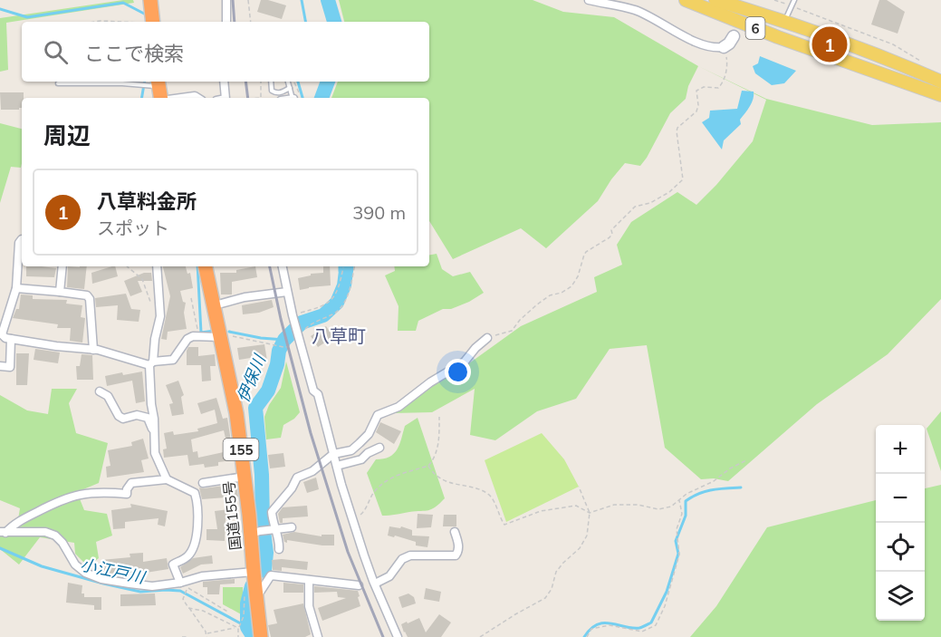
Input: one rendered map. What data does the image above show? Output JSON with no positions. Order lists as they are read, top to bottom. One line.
{"streets":{"highway":["155","国道155号"],"main road":["6"]},"districts":["八草町"],"water":["伊保川","小江戸川"],"page":{"search":"ここで検索","pins":"1","heading":"周辺","list":[{"mark":"1","name":"八草料金所","note":"スポット","value":"390 m"}],"map_buttons":["+","−"]}}
